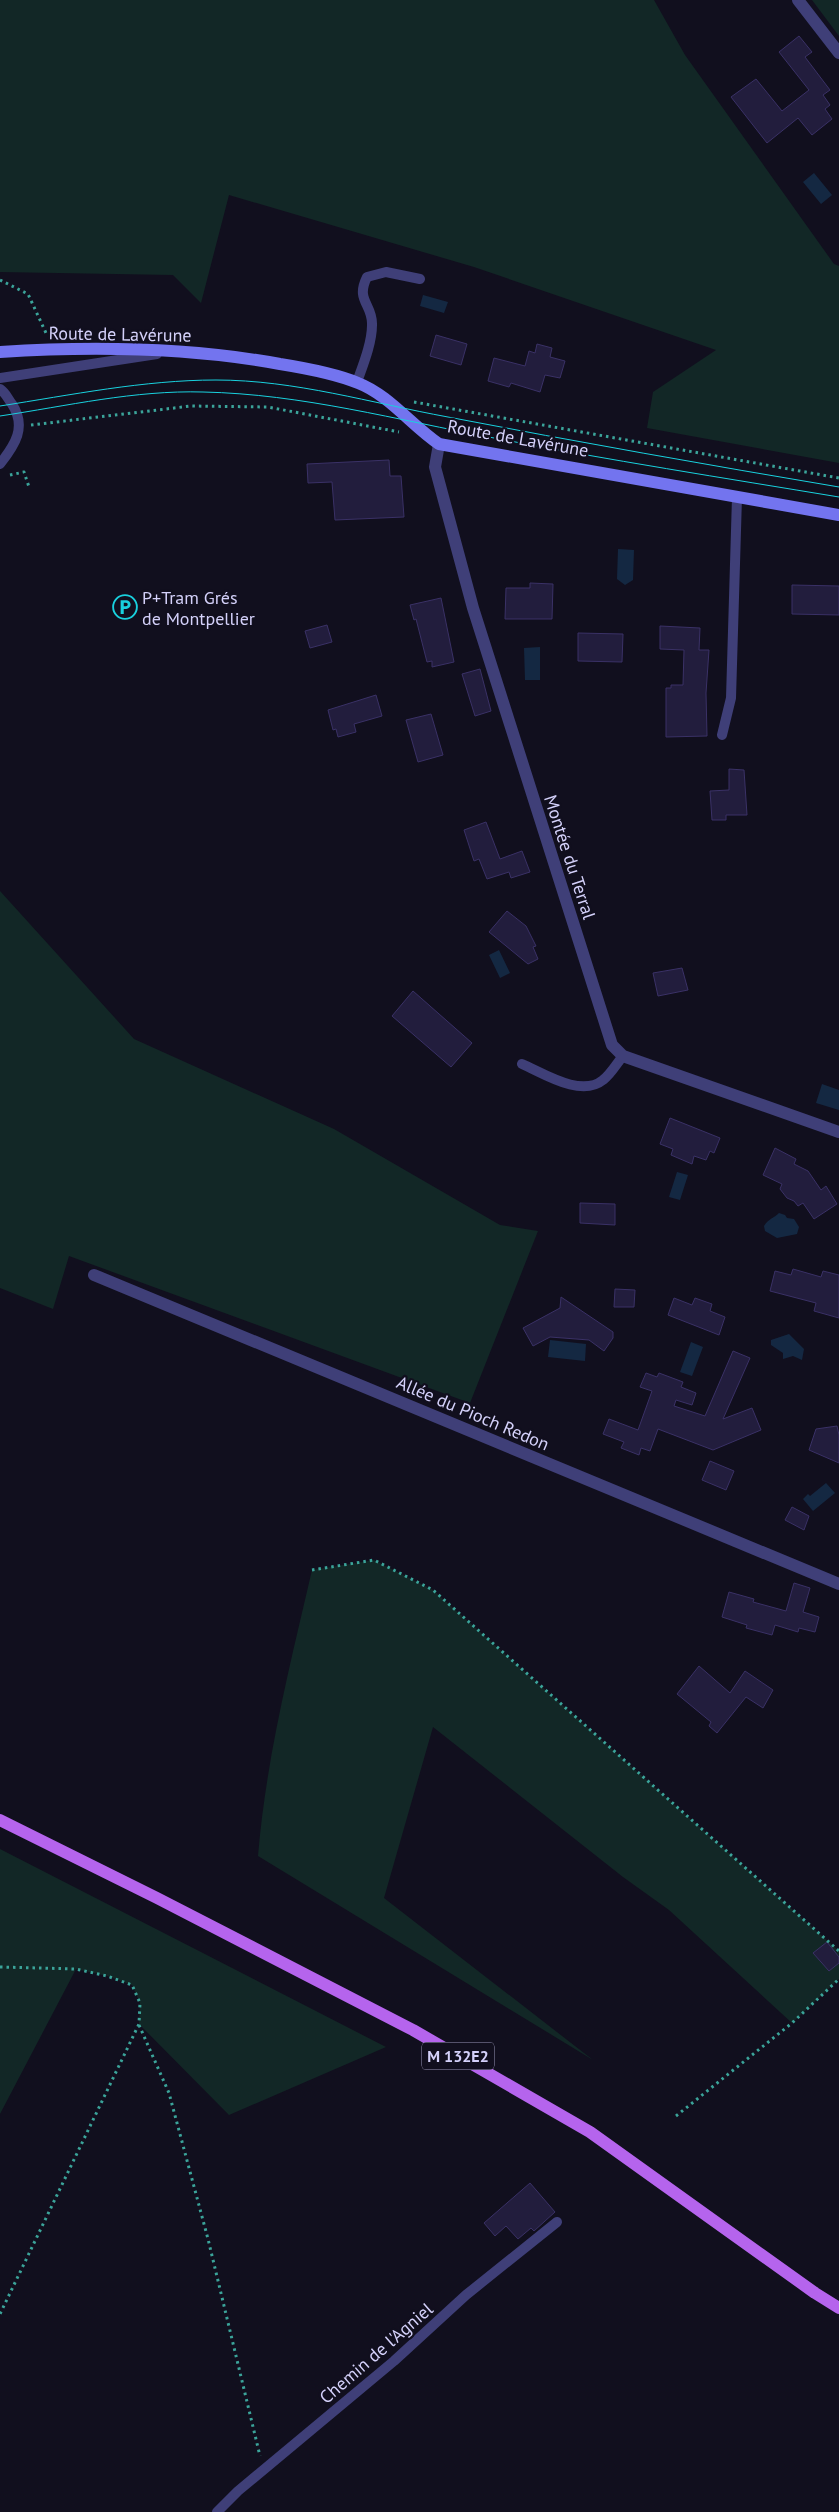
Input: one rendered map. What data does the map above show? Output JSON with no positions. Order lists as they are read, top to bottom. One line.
{"streets":{"main road":["Route de Lavérune","M 132E2"],"street":["Montée du Terral","Allée du Pioch Redon"],"lane":["Chemin de l'Agniel"]},"crossings":[["Route de Lavérune","Montée du Terral"]],"places":{"parking":["P+Tram Grés de Montpellier"]}}
